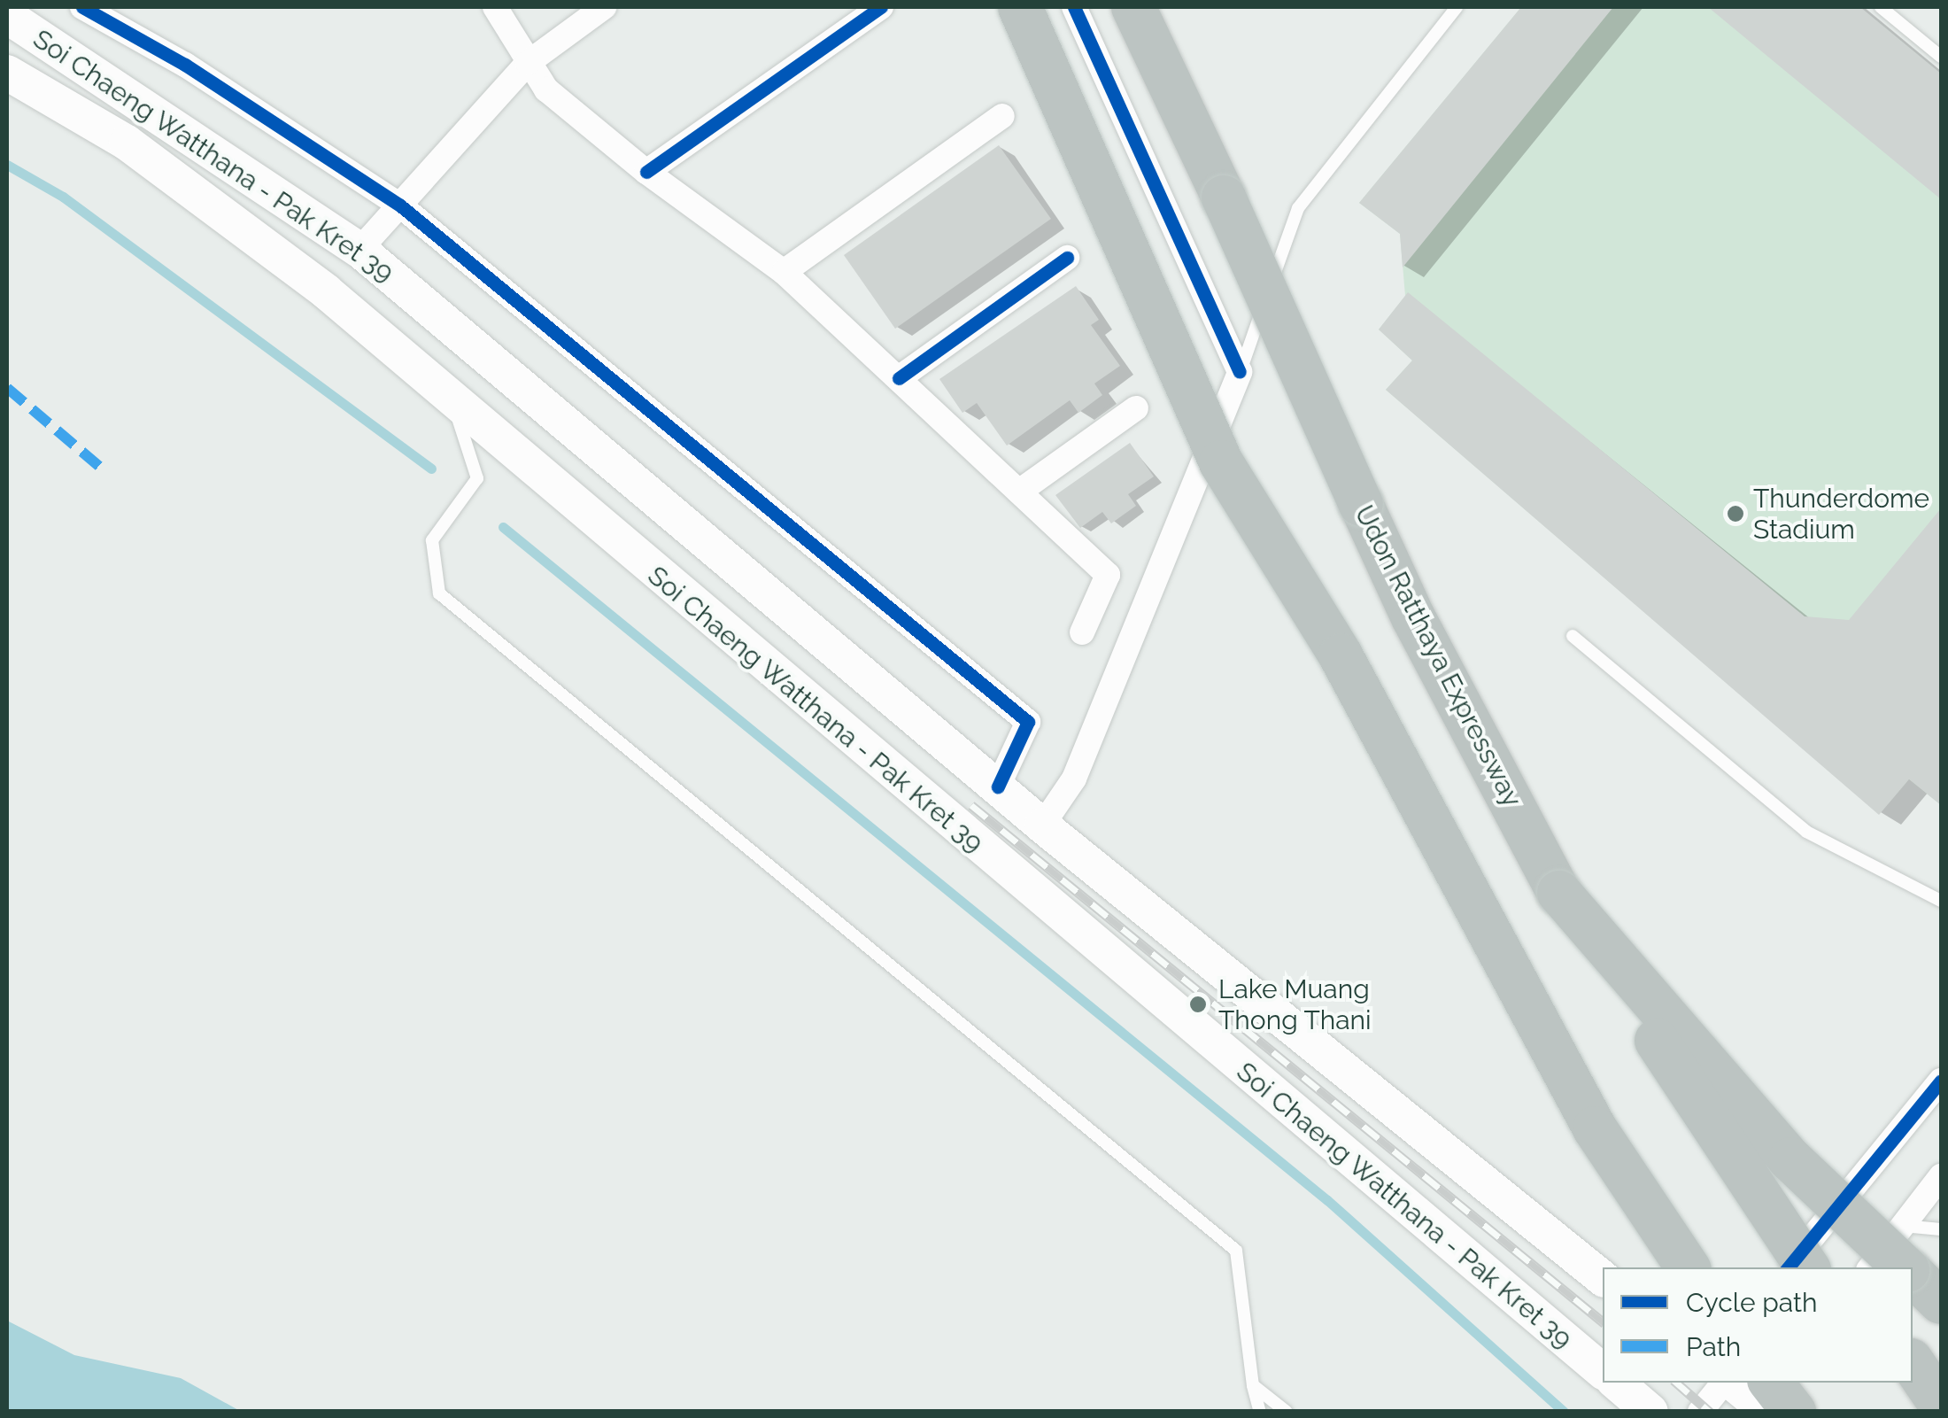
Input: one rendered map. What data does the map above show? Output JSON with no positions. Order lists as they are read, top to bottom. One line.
{"streets":{"highway":["Udon Ratthaya Expressway"],"main road":["Soi Chaeng Watthana - Pak Kret 39"]},"places":["Thunderdome Stadium","Lake Muang Thong Thani"],"legend":["Cycle path","Path"]}
